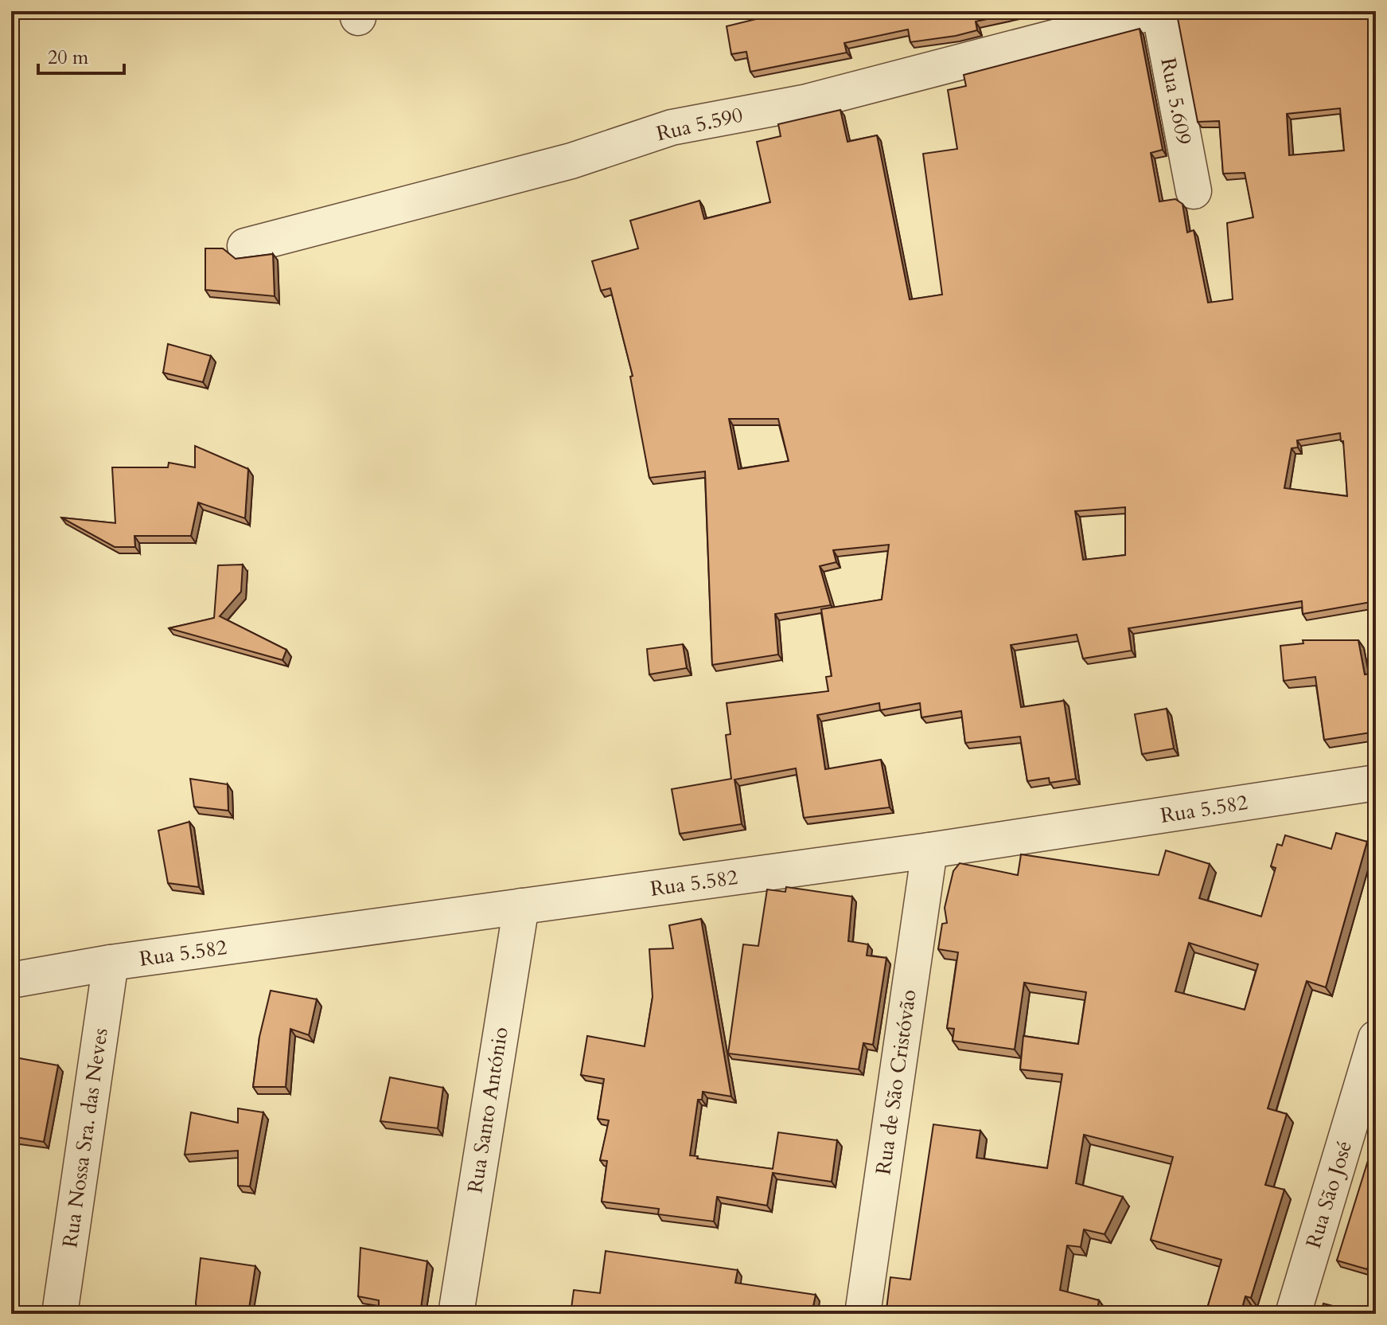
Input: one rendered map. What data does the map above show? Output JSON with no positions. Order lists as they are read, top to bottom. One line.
{"streets":{"street":["Rua 5.609","Rua 5.590","Rua 5.582","Rua de São Cristóvão","Rua Santo António","Rua Nossa Sra. das Neves","Rua São José"]},"crossings":[["Rua 5.609","Rua 5.590"],["Rua 5.582","Rua de São Cristóvão"],["Rua 5.582","Rua Santo António"],["Rua 5.582","Rua Nossa Sra. das Neves"]],"scale_bar":"20 m"}
